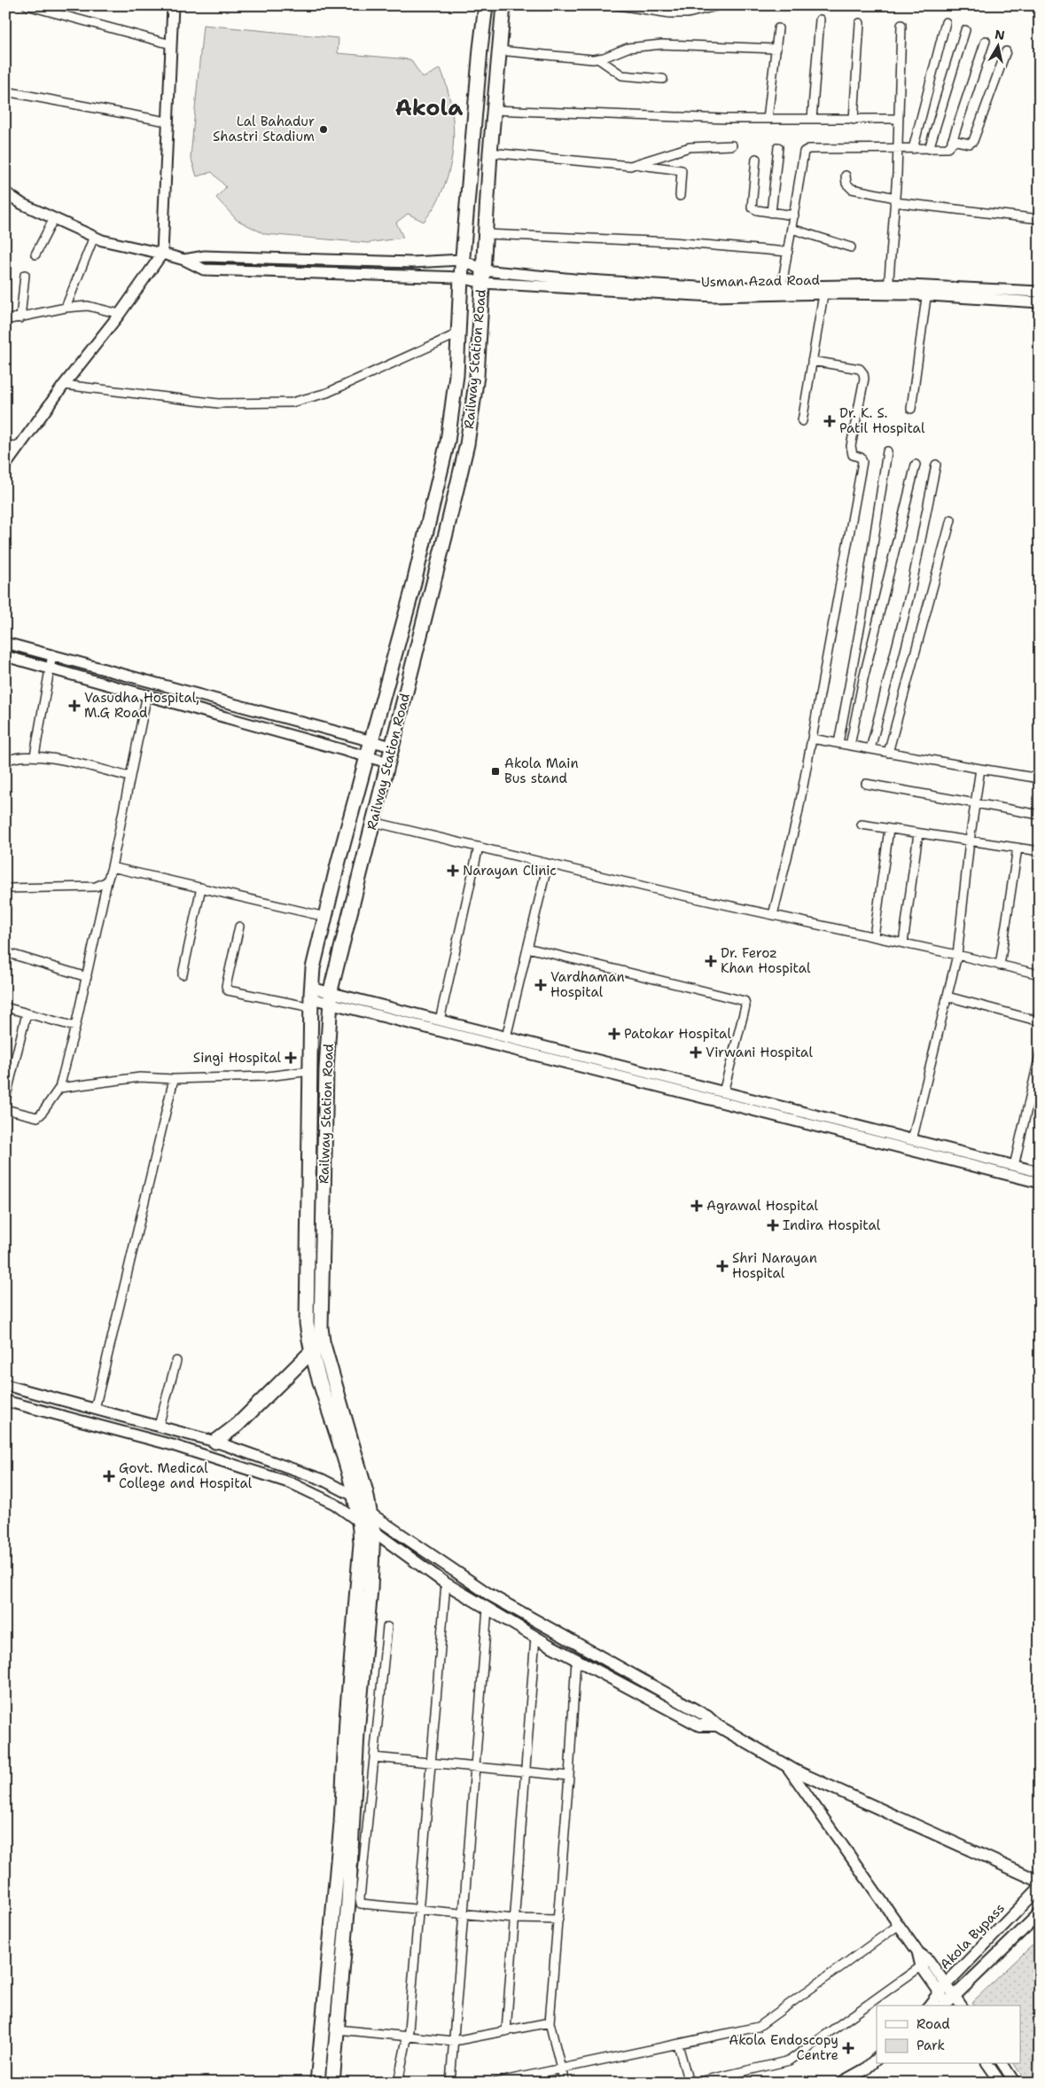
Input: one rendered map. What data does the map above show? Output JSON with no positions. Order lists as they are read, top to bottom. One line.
{"streets":{"highway":["Railway Station Road"],"main road":["Usman Azad Road","Akola Bypass"]},"crossings":[["Usman Azad Road","Railway Station Road"]],"districts":["Akola"],"places":{"other":["Lal Bahadur Shastri Stadium"],"health":["Dr. K. S. Patil Hospital","Vasudha Hospital, M.G Road","Narayan Clinic","Dr. Feroz Khan Hospital","Vardhaman Hospital","Patokar Hospital","Virwani Hospital","Singi Hospital","Agrawal Hospital","Indira Hospital","Shri Narayan Hospital","Govt. Medical College and Hospital","Akola Endoscopy Centre"],"transit":["Akola Main Bus stand"]},"legend":["Road","Park"],"north":"top"}
